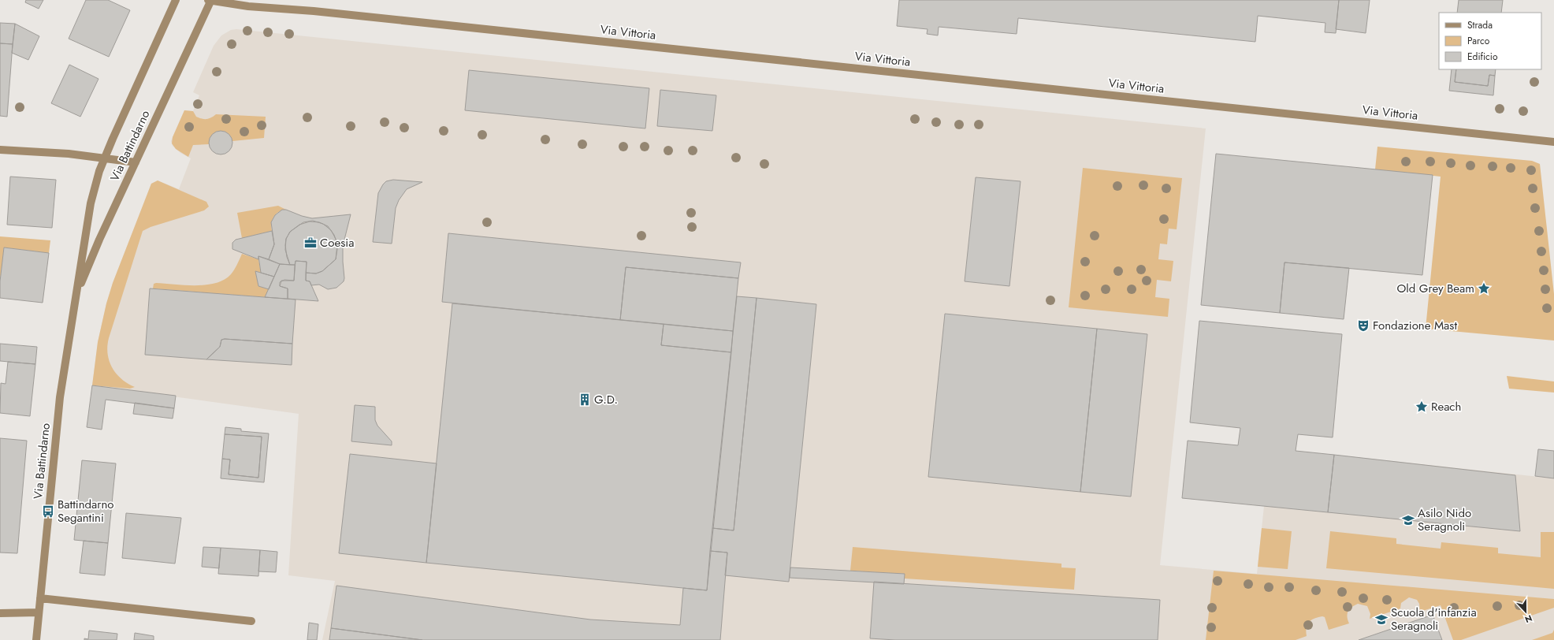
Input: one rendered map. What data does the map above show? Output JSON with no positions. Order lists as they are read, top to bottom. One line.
{"streets":{"street":["Via Vittoria","Via Battindarno"]},"crossings":[["Via Vittoria","Via Battindarno"]],"places":{"office":["Coesia"],"place":["Old Grey Beam","Reach"],"theatre":["Fondazione Mast"],"building":["G.D."],"bus stop":["Battindarno Segantini"],"school or university":["Asilo Nido Seragnoli","Scuola d'infanzia Seragnoli"]},"legend":["Strada","Parco","Edificio"],"north":"bottom"}
